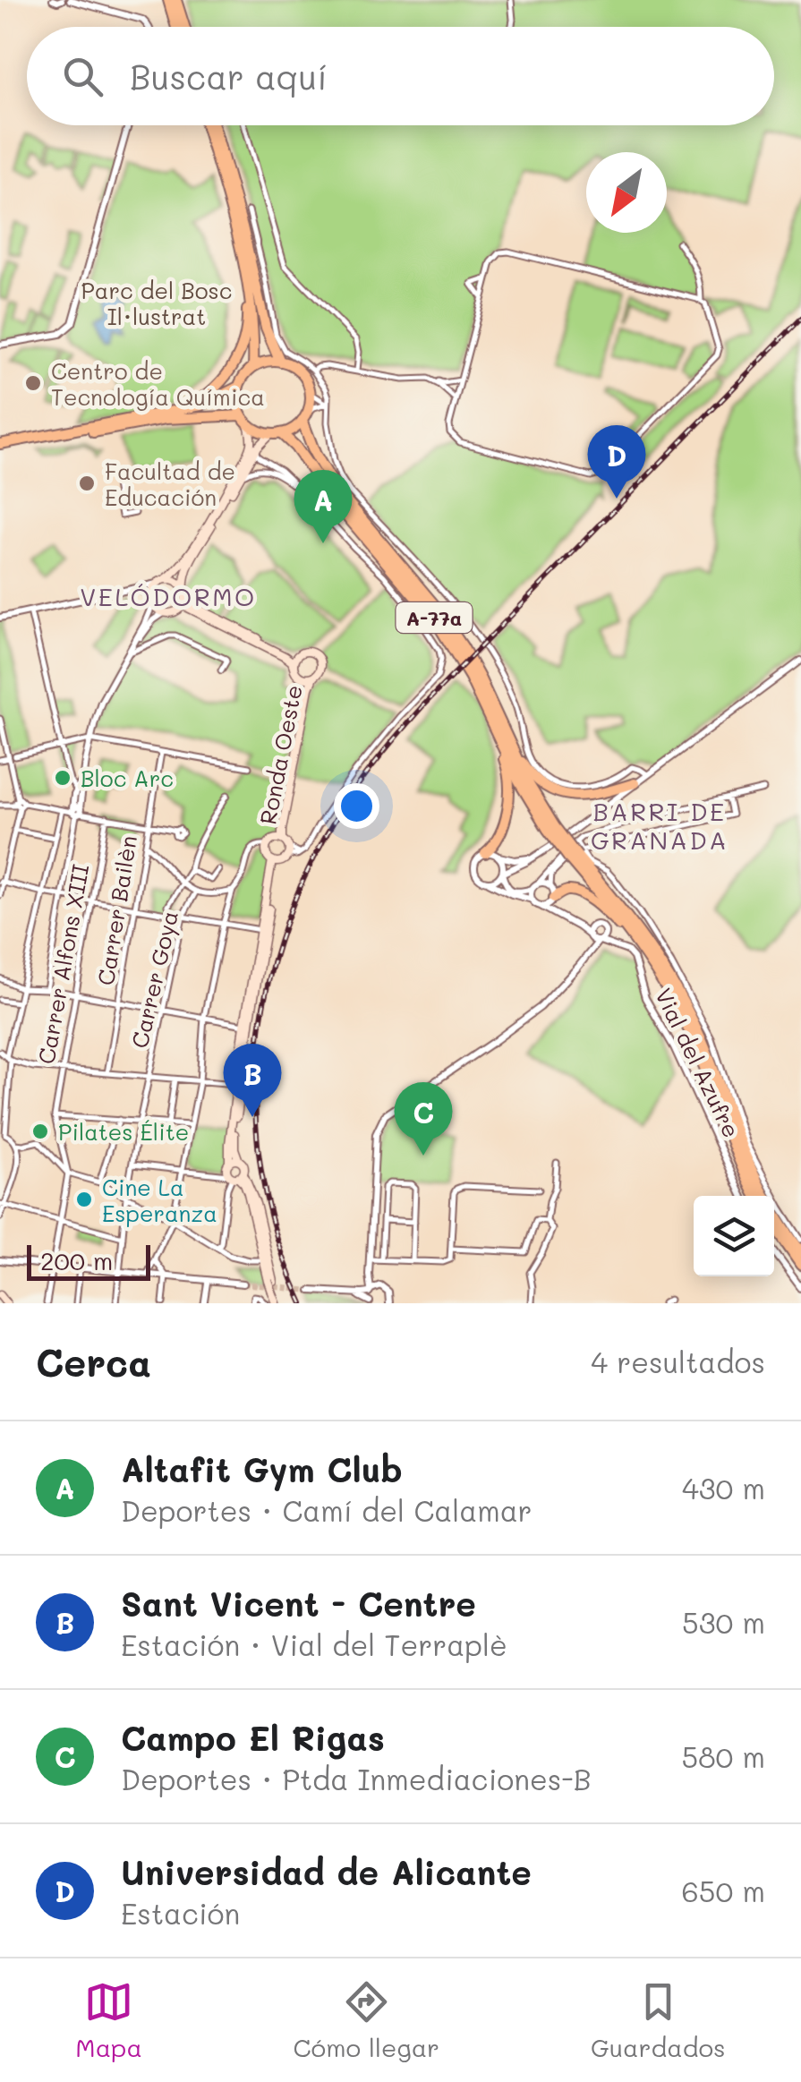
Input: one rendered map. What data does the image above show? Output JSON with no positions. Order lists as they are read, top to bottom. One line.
{"streets":{"highway":["A-77a"],"main road":["Ronda Oeste"],"street":["Carrer Bailèn","Carrer Alfons XIII","Carrer Goya","Vial del Azufre"]},"districts":["VELÓDORMO","BARRI DE GRANADA"],"parks":["Parc del Bosc Il·lustrat"],"places":["Centro de Tecnología Química","Facultad de Educación","Bloc Arc","Pilates Élite","Cine La Esperanza"],"scale_bar":"200 m","north":"bottom left","page":{"search":"Buscar aquí","pins":["D","A","B","C"],"scale":"200 m","heading":["Cerca","4 resultados"],"list":[{"mark":"A","name":"Altafit Gym Club","note":"Deportes · Camí del Calamar","value":"430 m"},{"mark":"B","name":"Sant Vicent - Centre","note":"Estación · Vial del Terraplè","value":"530 m"},{"mark":"C","name":"Campo El Rigas","note":"Deportes · Ptda Inmediaciones-B","value":"580 m"},{"mark":"D","name":"Universidad de Alicante","note":"Estación","value":"650 m"}],"nav":["Mapa","Cómo llegar","Guardados"]}}
